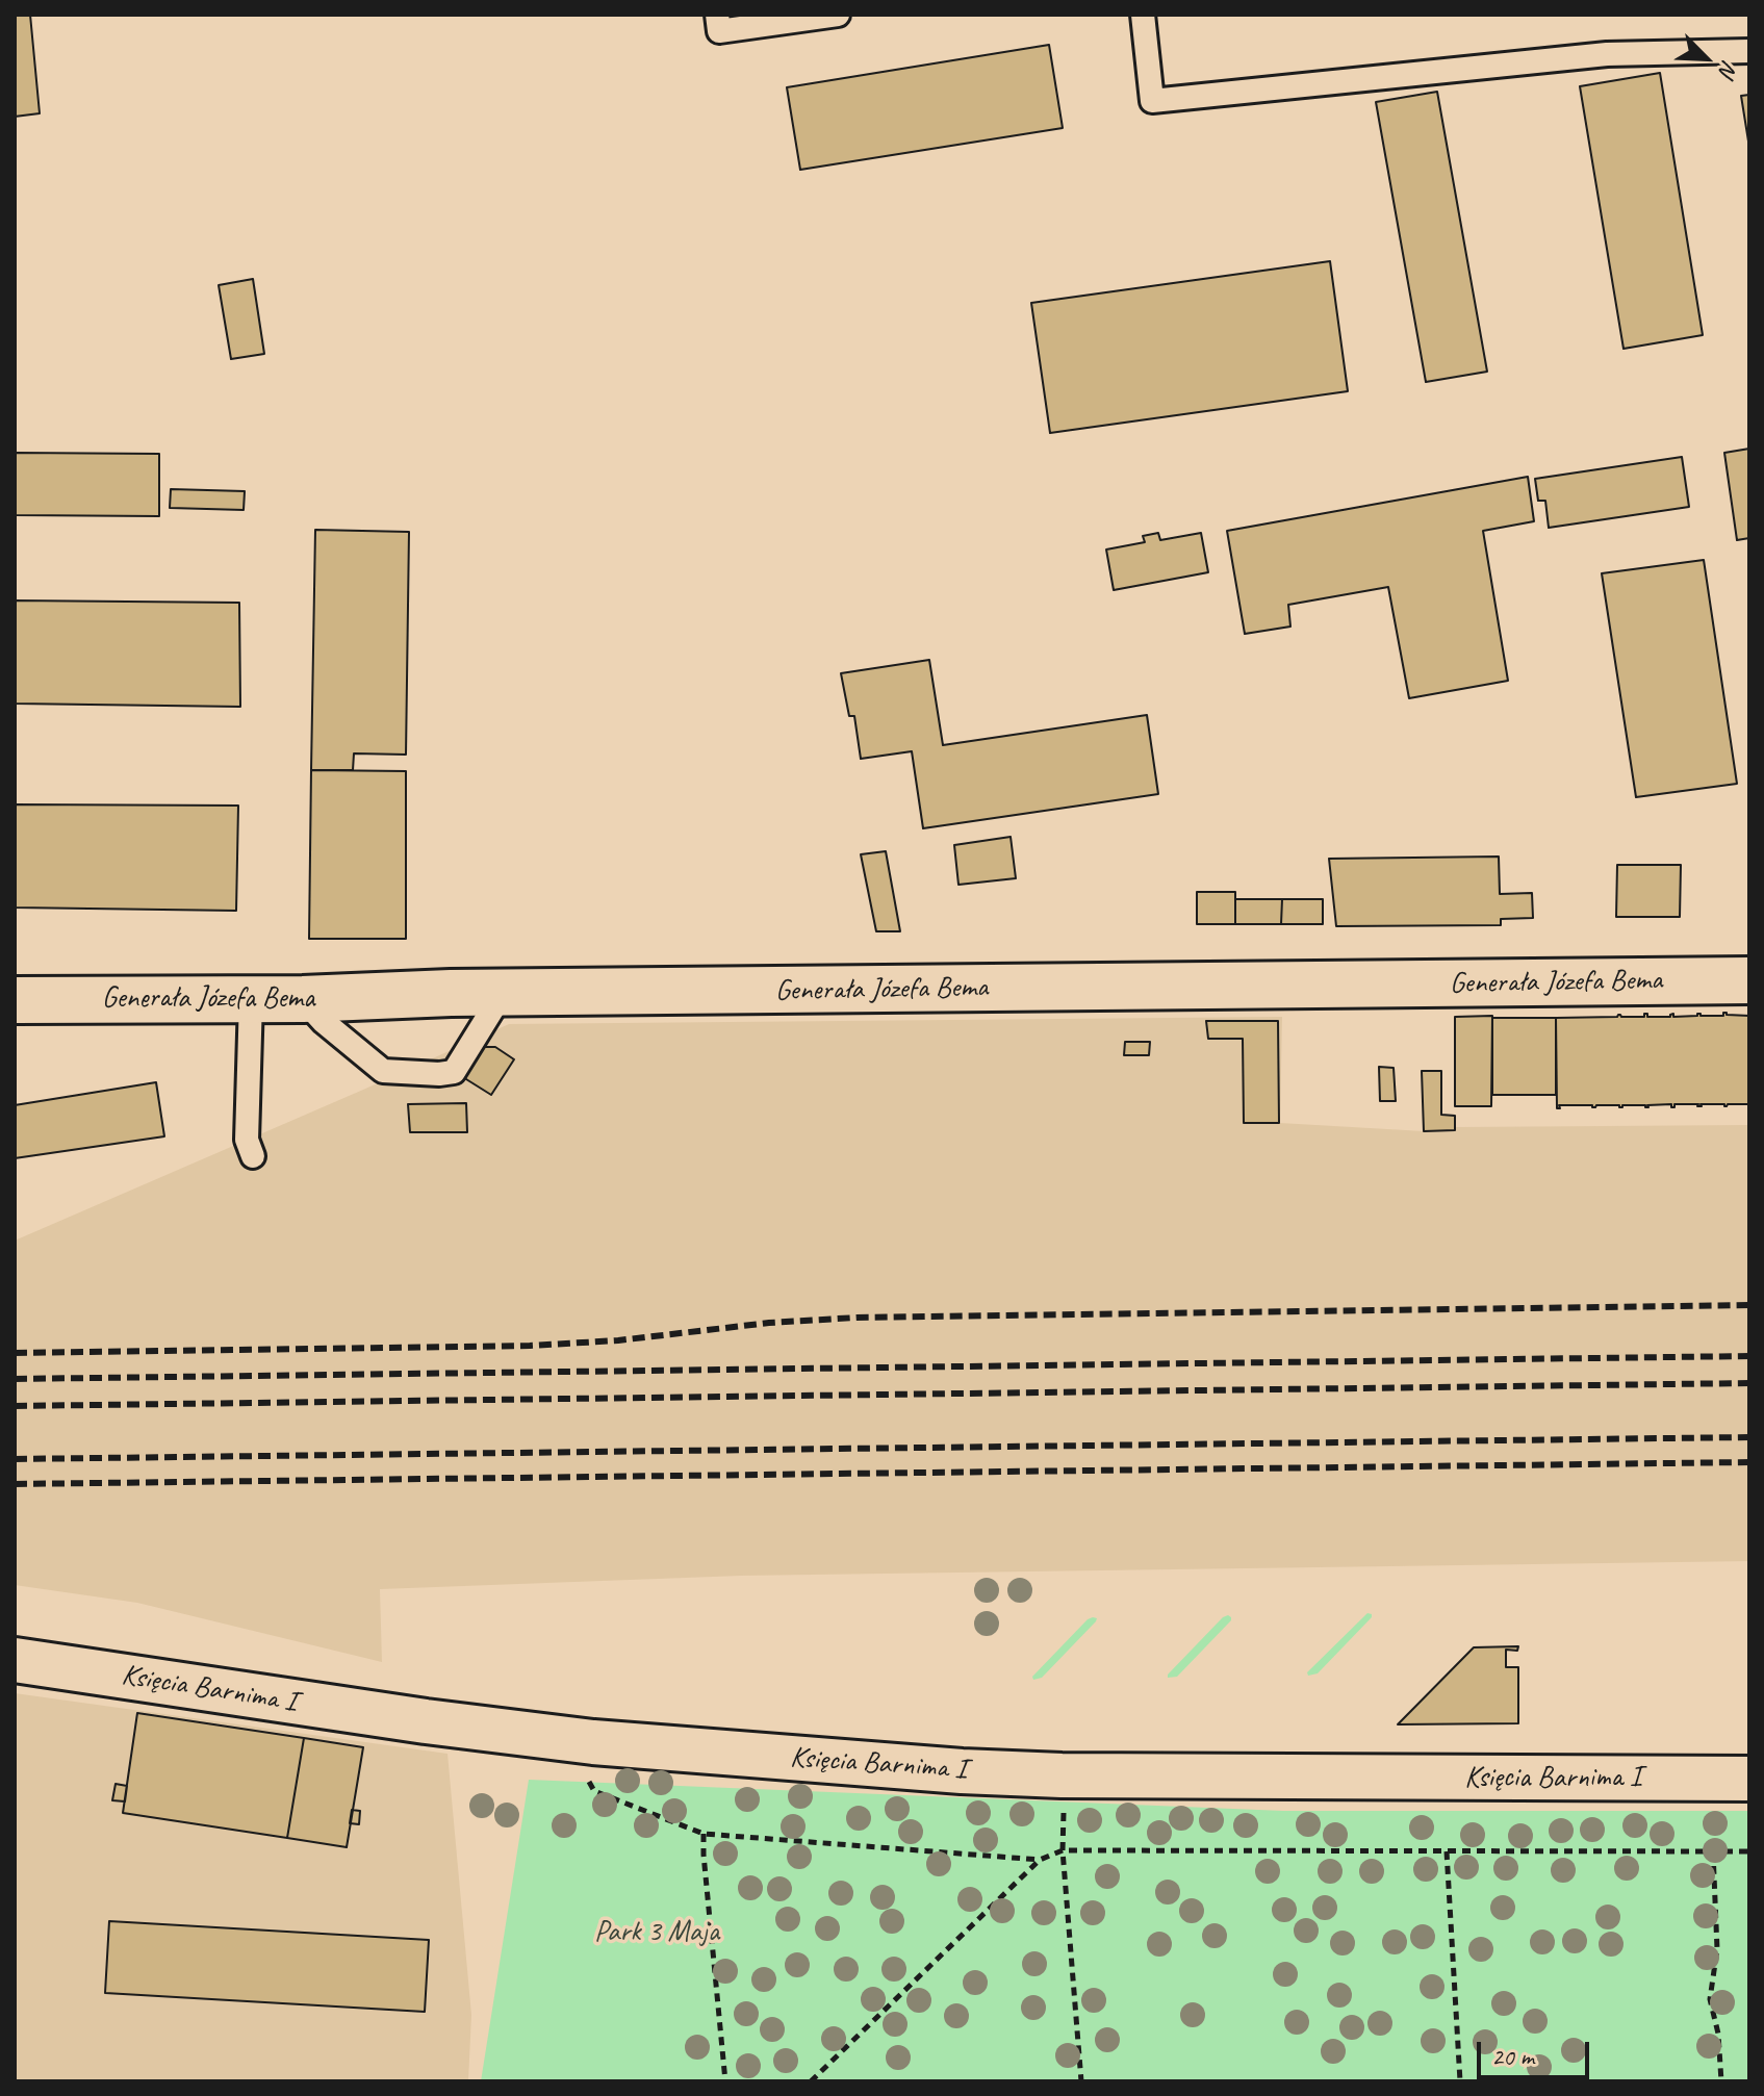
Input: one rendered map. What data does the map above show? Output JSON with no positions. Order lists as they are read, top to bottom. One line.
{"streets":{"street":["Generała Józefa Bema","Księcia Barnima I"]},"parks":["Park 3 Maja"],"scale_bar":"20 m","north":"bottom right"}
